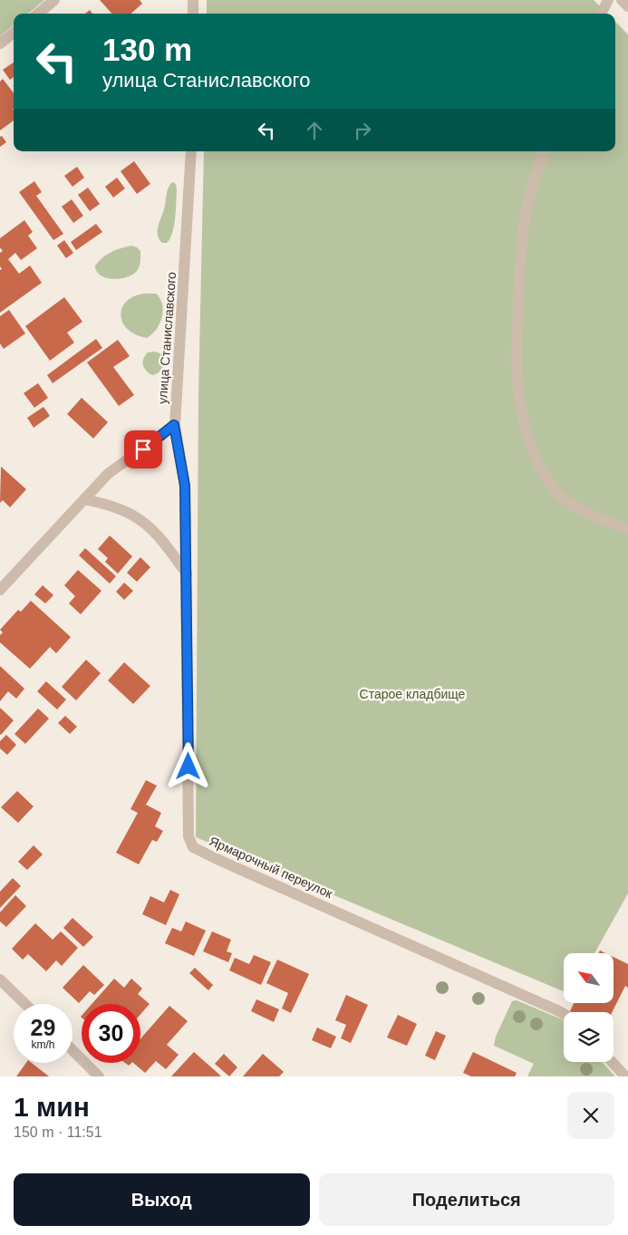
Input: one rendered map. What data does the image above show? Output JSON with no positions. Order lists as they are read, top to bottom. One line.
{"streets":{"street":["улица Станиславского","Ярмарочный переулок"]},"crossings":[["улица Станиславского","Ярмарочный переулок"]],"parks":["Старое кладбище"],"north":"top left","page":{"turn":["130 m","улица Станиславского"],"speed":"29 km/h","limit":"30","heading":["1 мин","150 m · 11:51"],"buttons":["Выход","Поделиться"]}}
